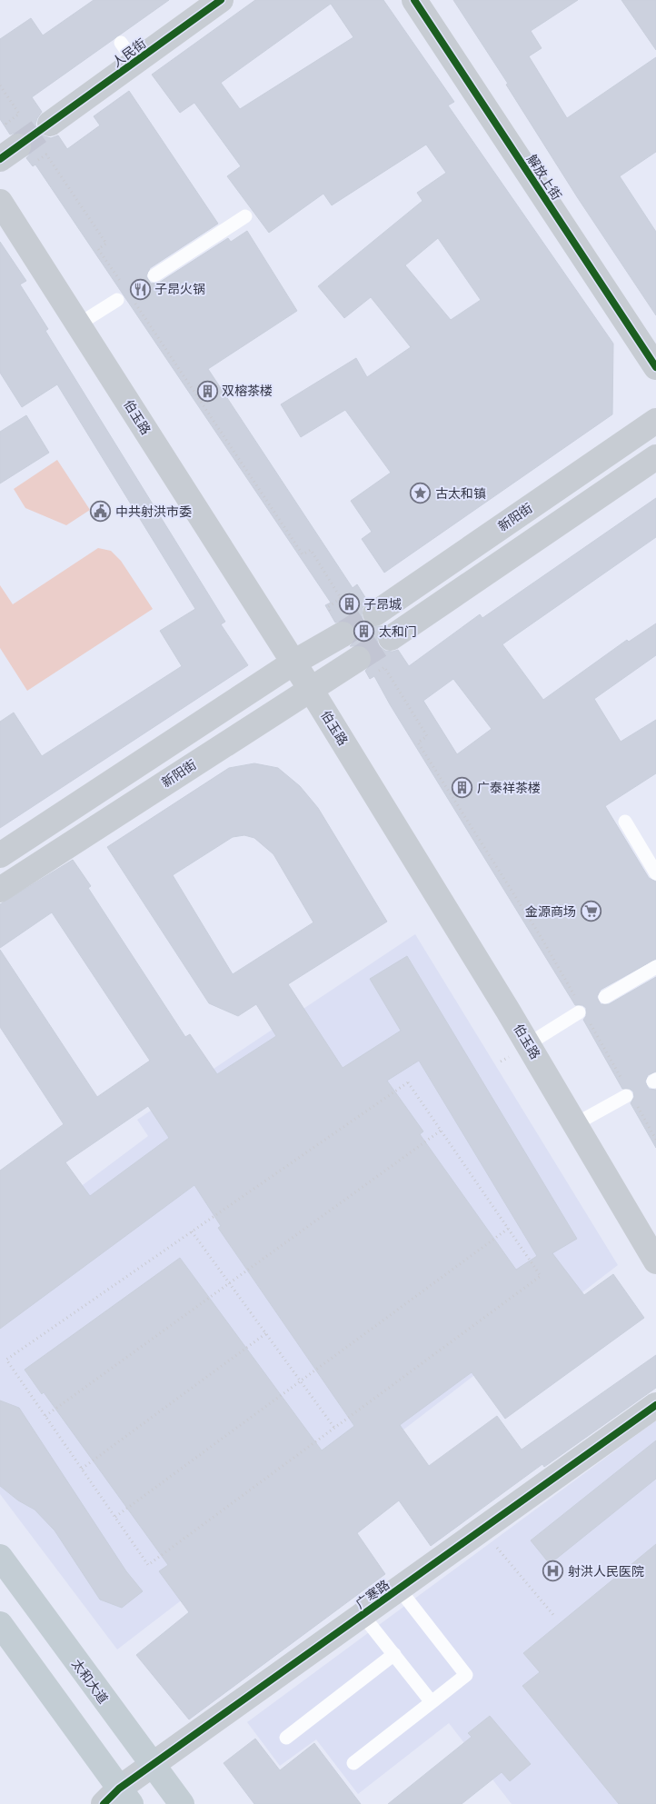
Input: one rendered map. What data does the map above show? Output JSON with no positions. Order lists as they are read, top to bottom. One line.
{"streets":{"main road":["人民街","解放上街","伯玉路","新阳街","广寒路","太和大道"]},"crossings":[["伯玉路","新阳街"],["广寒路","太和大道"]],"places":{"restaurant":["子昂火锅"],"building":["双榕茶楼","子昂城","太和门","广泰祥茶楼"],"place":["古太和镇"],"public building":["中共射洪市委"],"supermarket":["金源商场"],"hospital":["射洪人民医院"]}}
